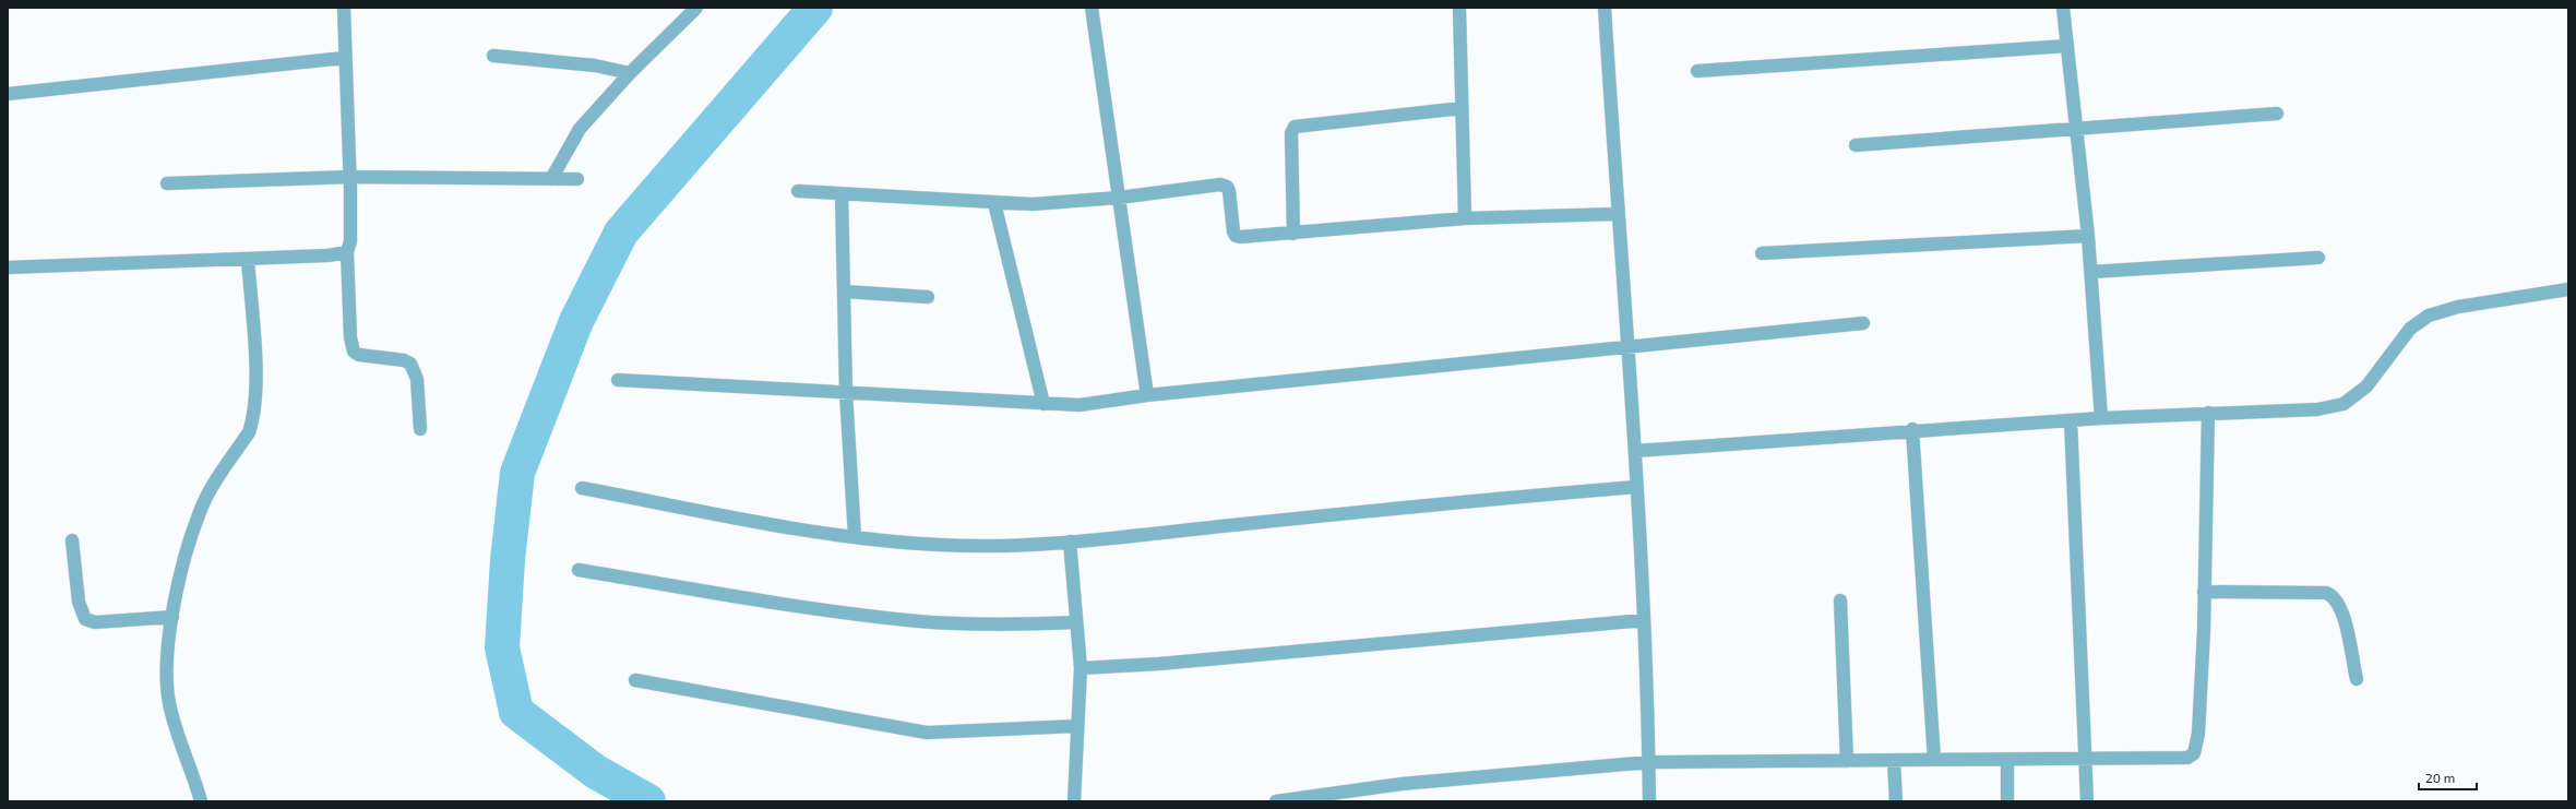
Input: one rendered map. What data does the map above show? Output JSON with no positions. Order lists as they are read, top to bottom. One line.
{"scale_bar":"20 m"}
